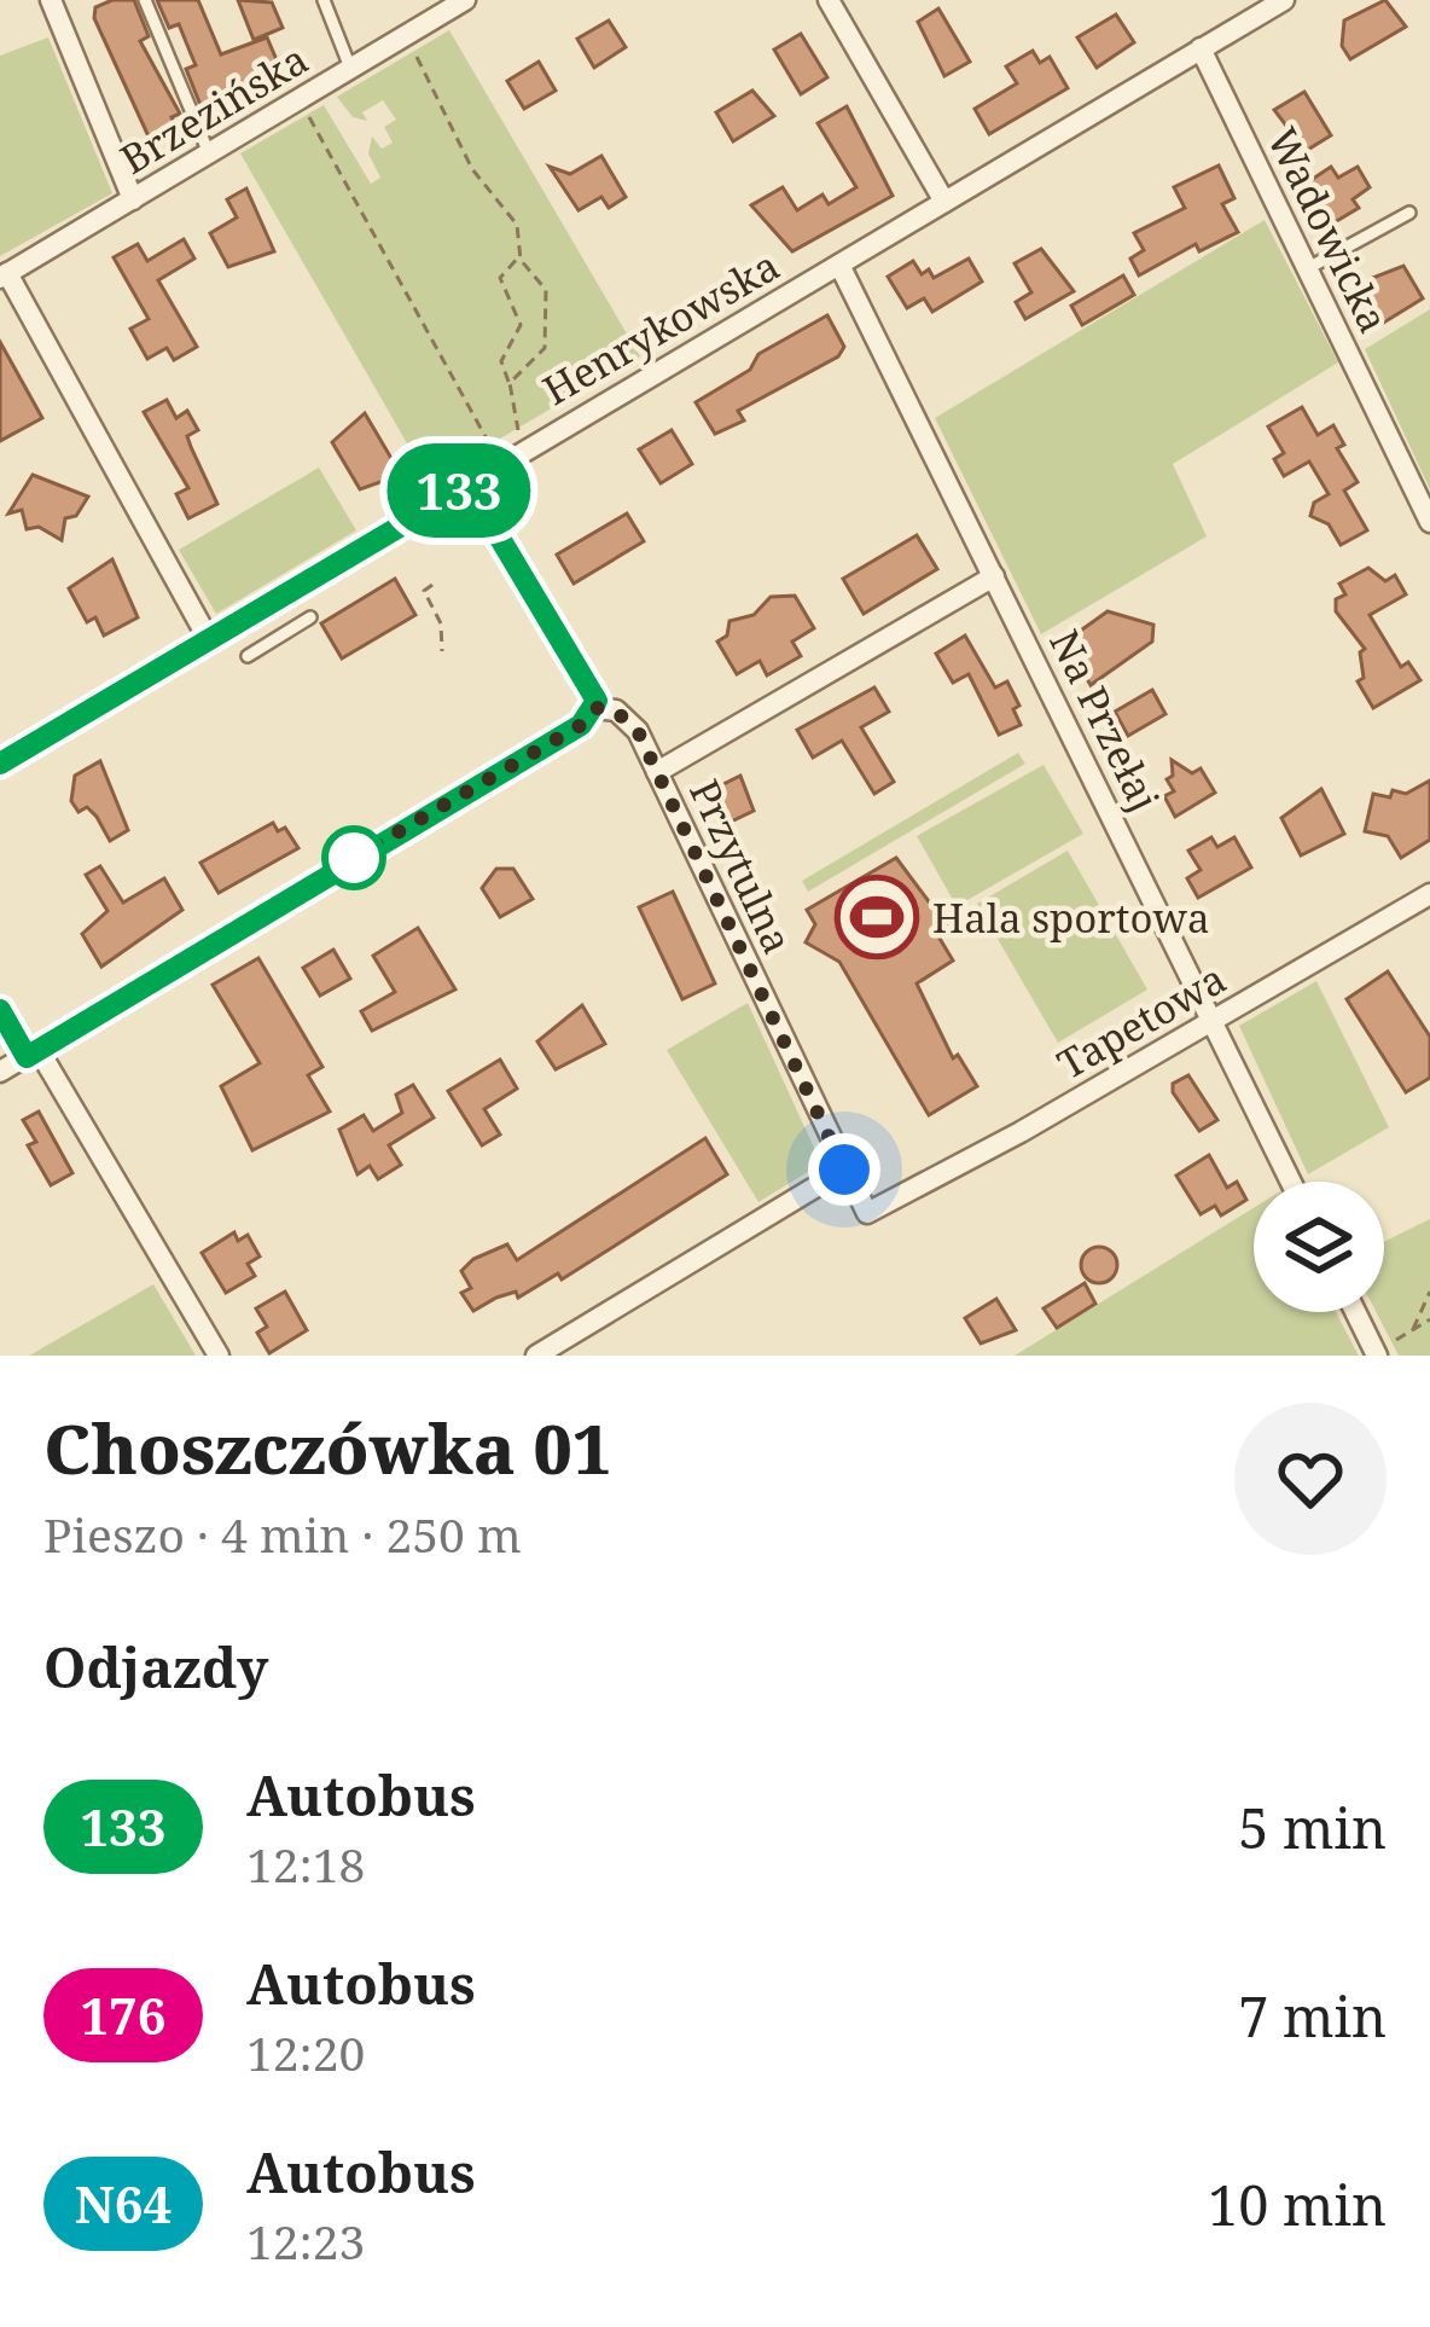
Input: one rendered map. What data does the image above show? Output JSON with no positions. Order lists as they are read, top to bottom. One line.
{"streets":{"street":["Brzezińska","Wadowicka","Henrykowska","Na Przełaj","Przytulna","Tapetowa"]},"crossings":[["Wadowicka","Henrykowska"],["Henrykowska","Na Przełaj"],["Henrykowska","Przytulna"],["Na Przełaj","Tapetowa"],["Przytulna","Tapetowa"]],"places":{"sports":["Hala sportowa"]},"lines":["bus line 133"],"page":{"on_map":"133","heading":[["Choszczówka 01","Pieszo · 4 min · 250 m"],"Odjazdy"],"list":[{"mark":"133","name":"Autobus","note":"12:18","value":"5 min"},{"mark":"176","name":"Autobus","note":"12:20","value":"7 min"},{"mark":"N64","name":"Autobus","note":"12:23","value":"10 min"}]}}
